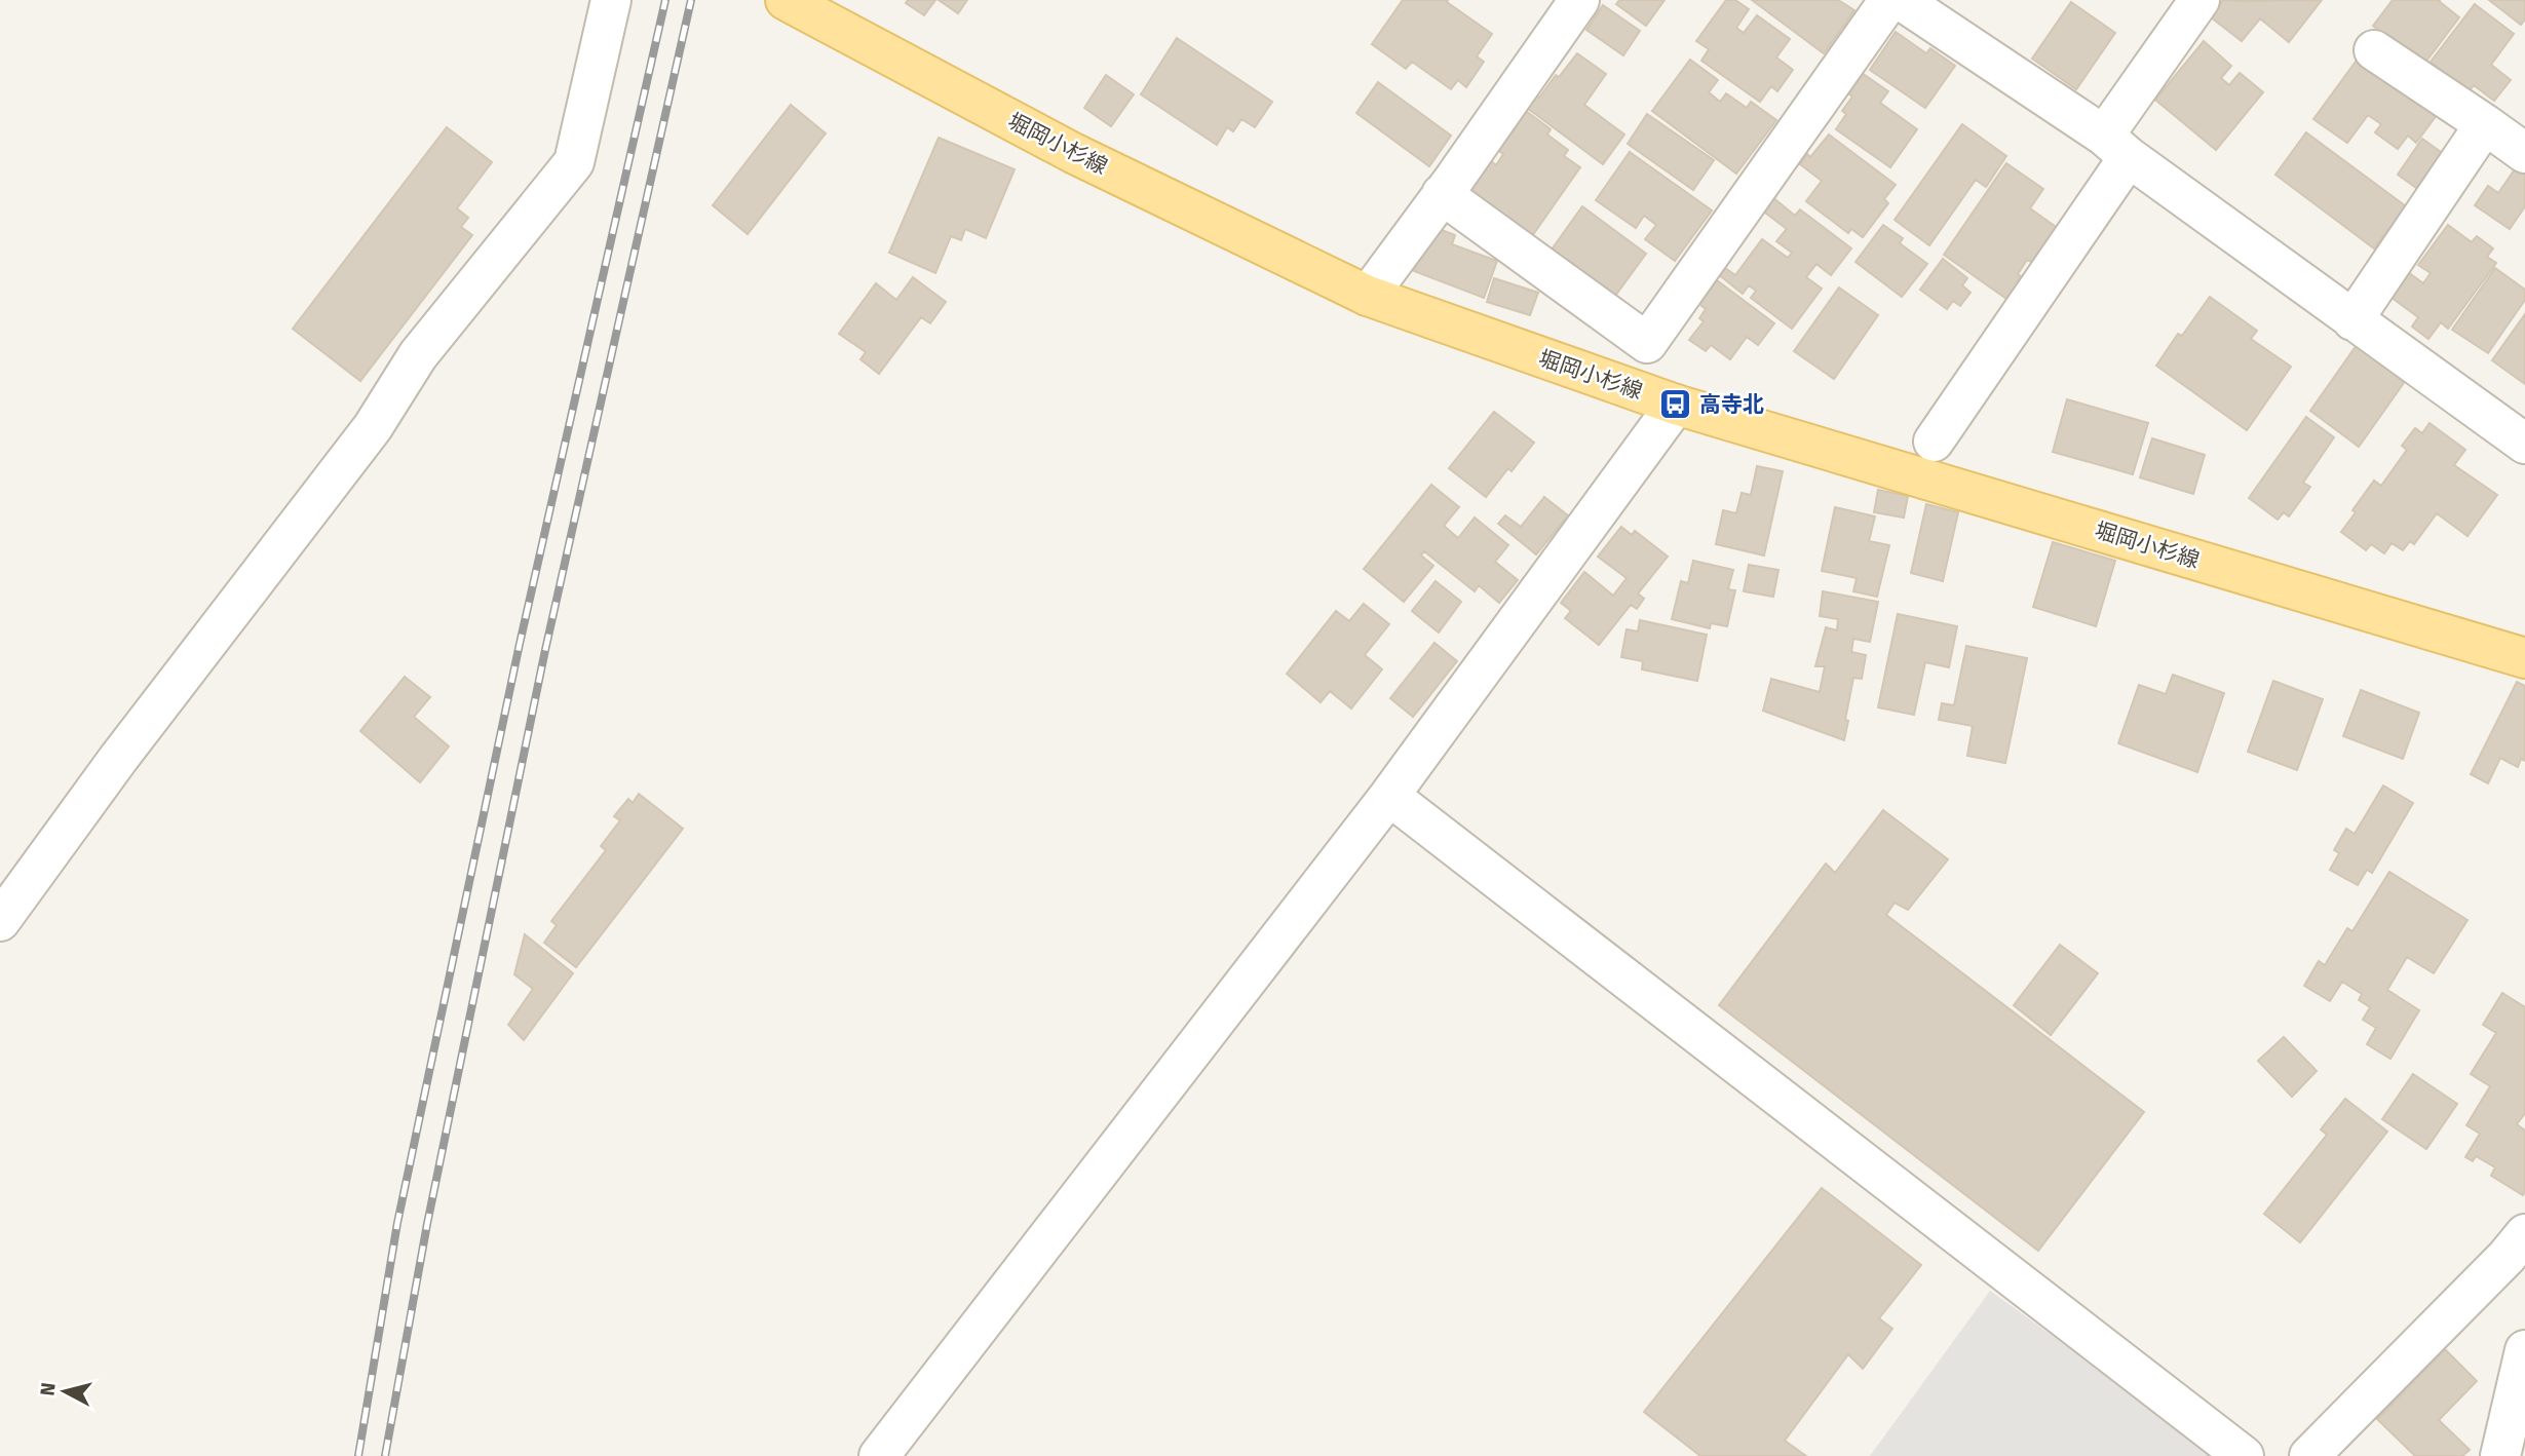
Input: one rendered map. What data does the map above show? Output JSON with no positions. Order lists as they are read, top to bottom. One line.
{"streets":{"main road":["堀岡小杉線"]},"places":{"bus stop":["高寺北"]},"north":"left"}
